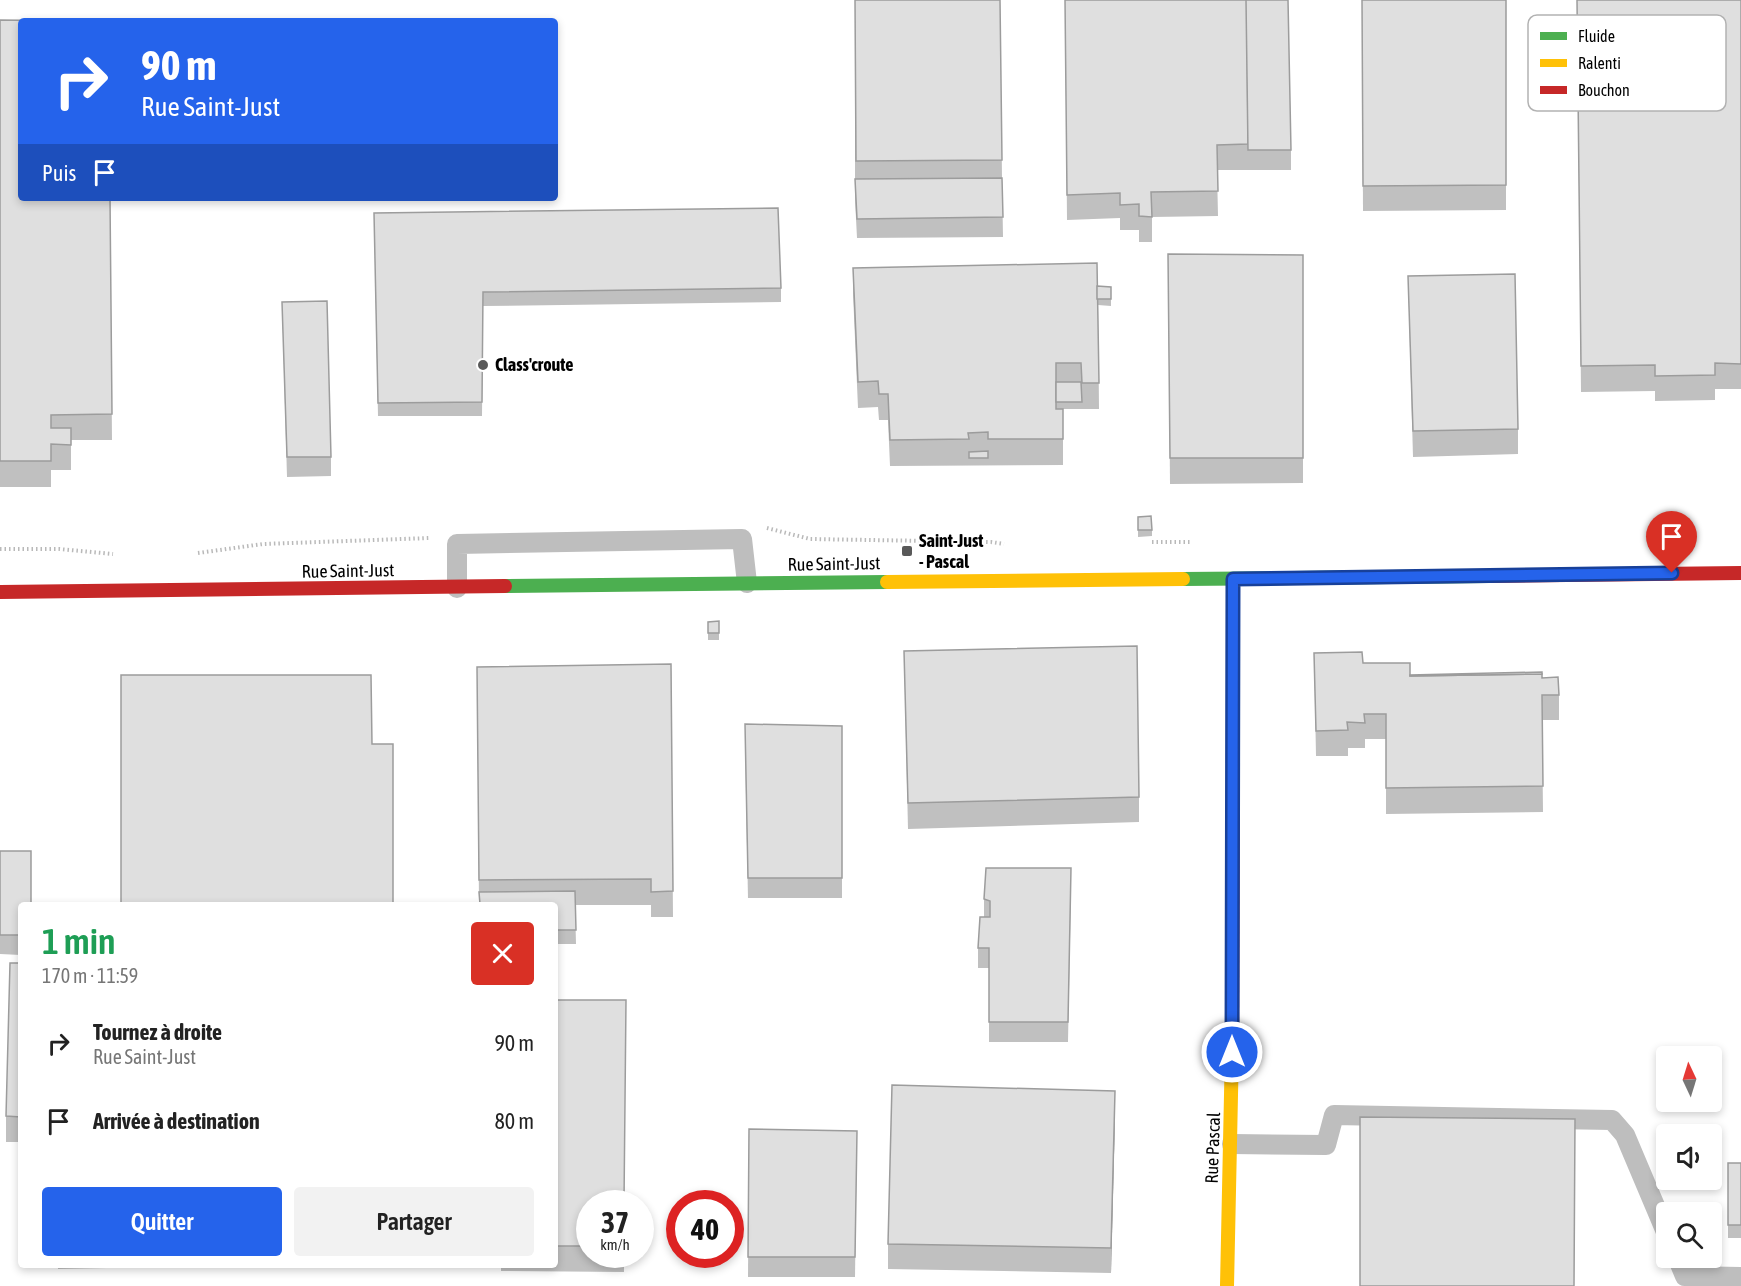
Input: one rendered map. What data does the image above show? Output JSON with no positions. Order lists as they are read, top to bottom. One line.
{"streets":{"street":["Rue Saint-Just","Rue Pascal"]},"crossings":[["Rue Saint-Just","Rue Pascal"]],"places":{"other":["Class'croute"],"transit":["Saint-Just - Pascal"]},"legend":["Fluide","Ralenti","Bouchon"],"north":"top","page":{"turn":["90 m","Rue Saint-Just"],"then":"Puis","heading":["1 min","170 m · 11:59"],"list":[{"name":"Tournez à droite","note":"Rue Saint-Just","value":"90 m"},{"name":"Arrivée à destination","value":"80 m"}],"buttons":["Quitter","Partager"],"speed":"37 km/h","limit":"40"}}
